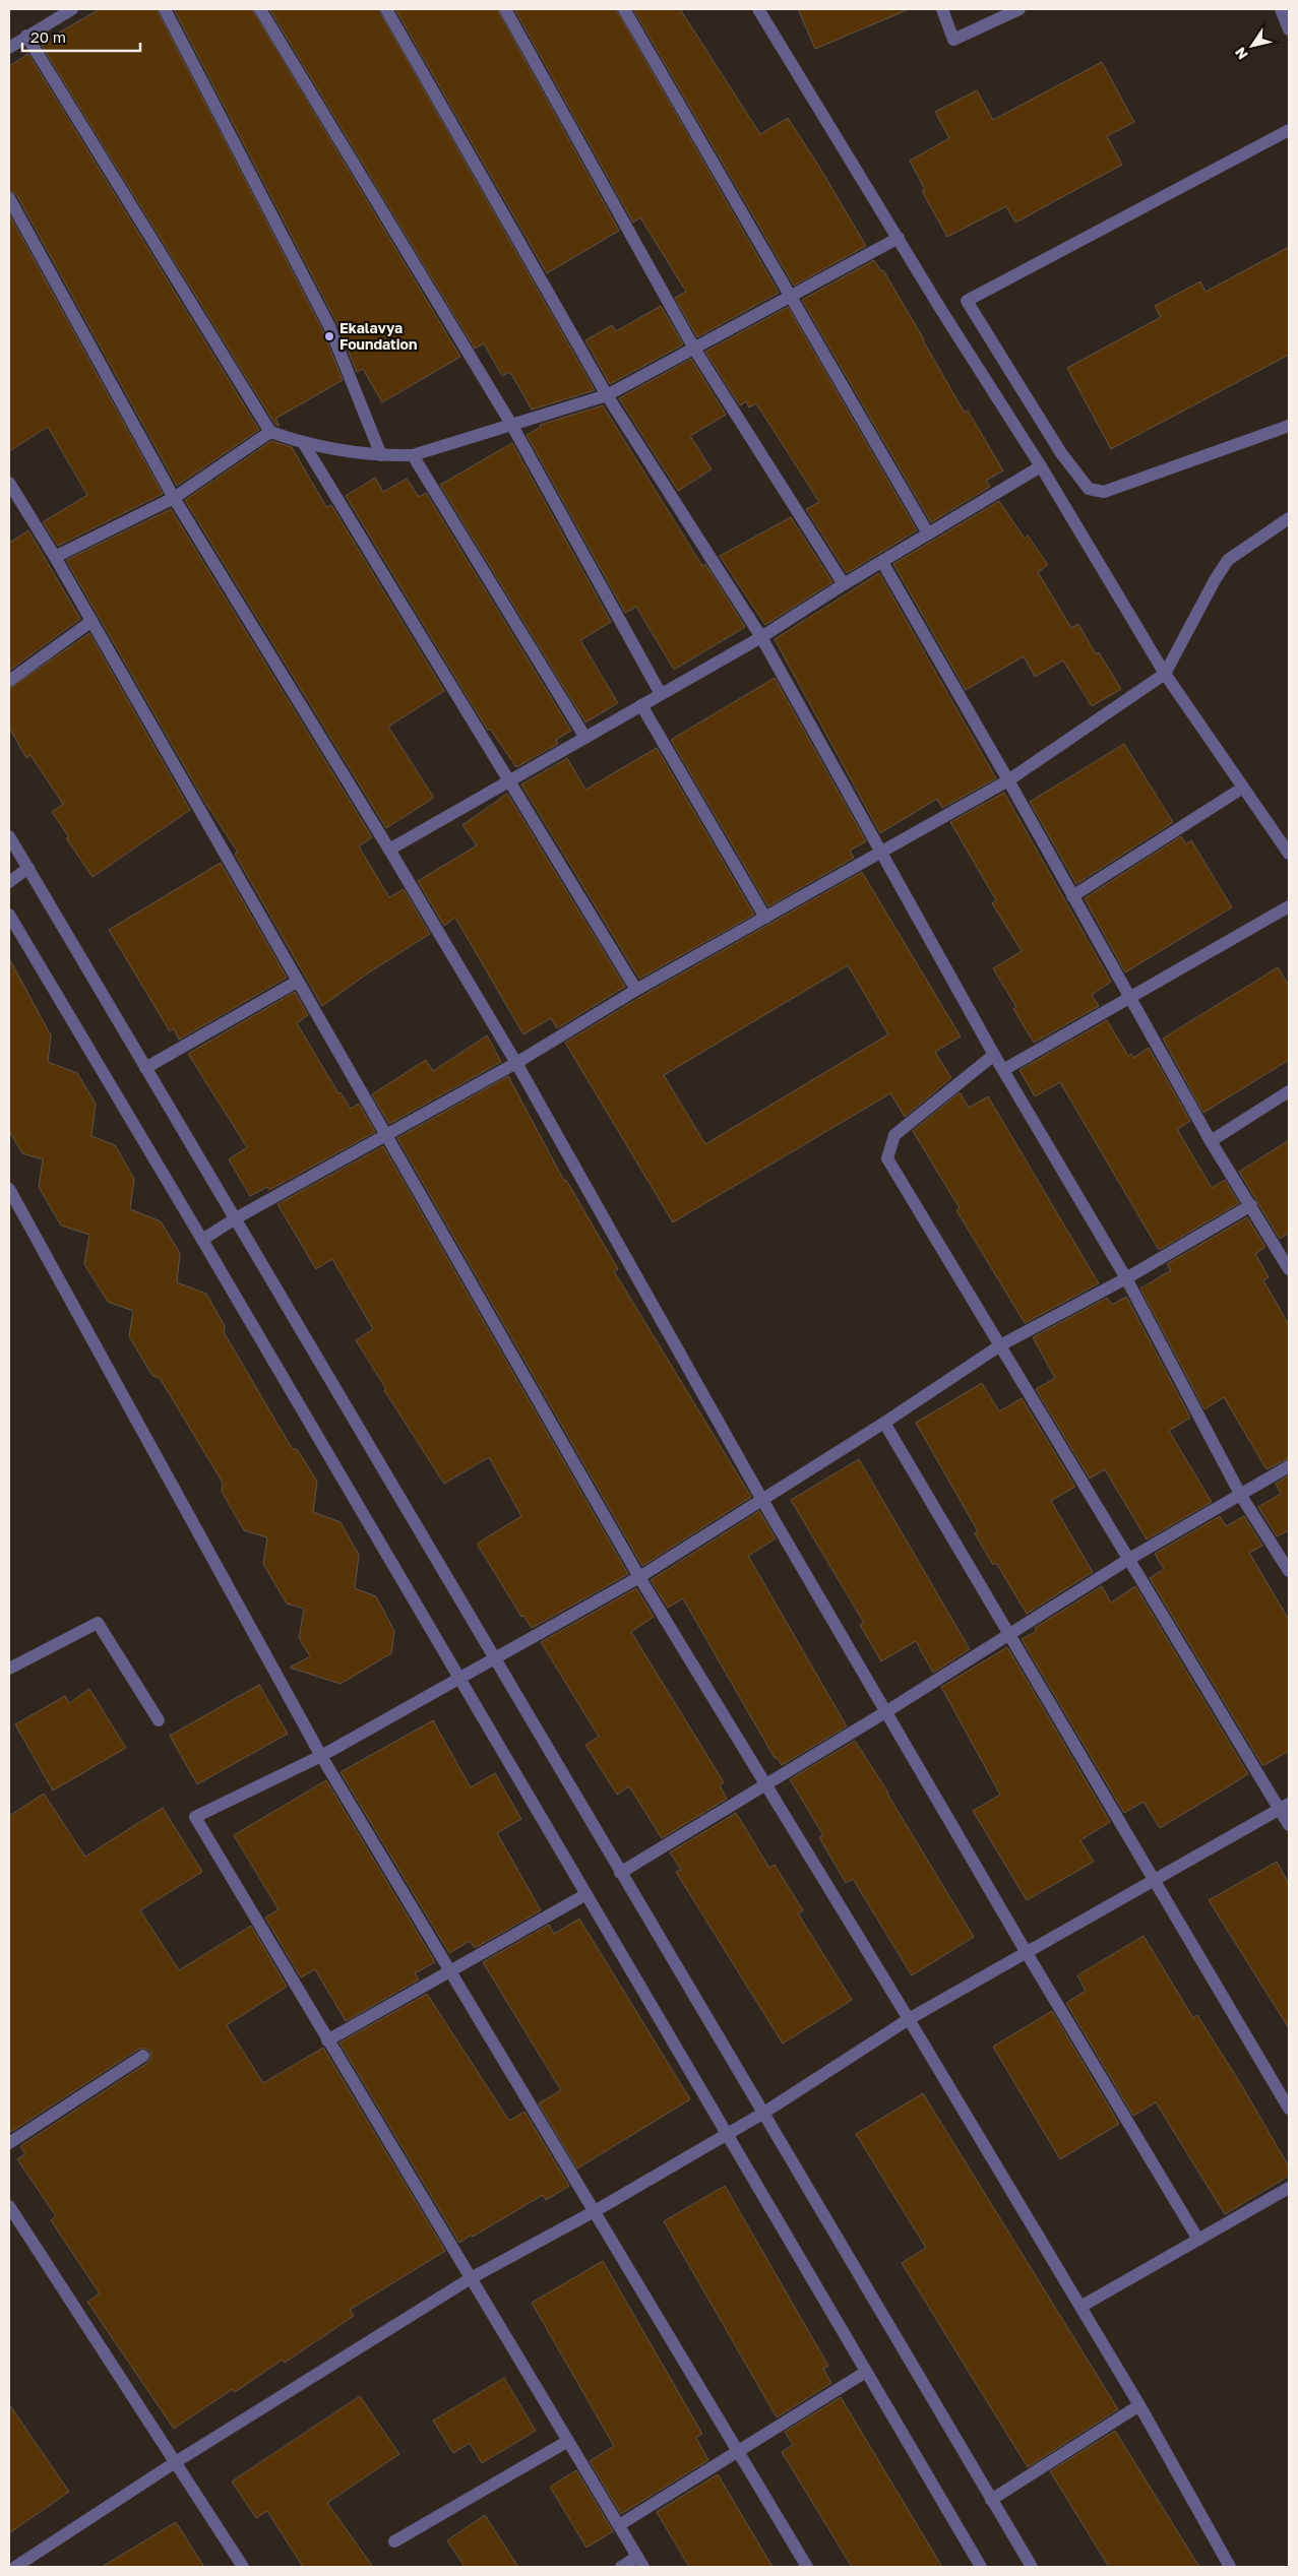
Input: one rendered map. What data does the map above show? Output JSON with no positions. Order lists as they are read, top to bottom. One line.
{"places":["Ekalavya Foundation"],"scale_bar":"20 m","north":"bottom left"}
